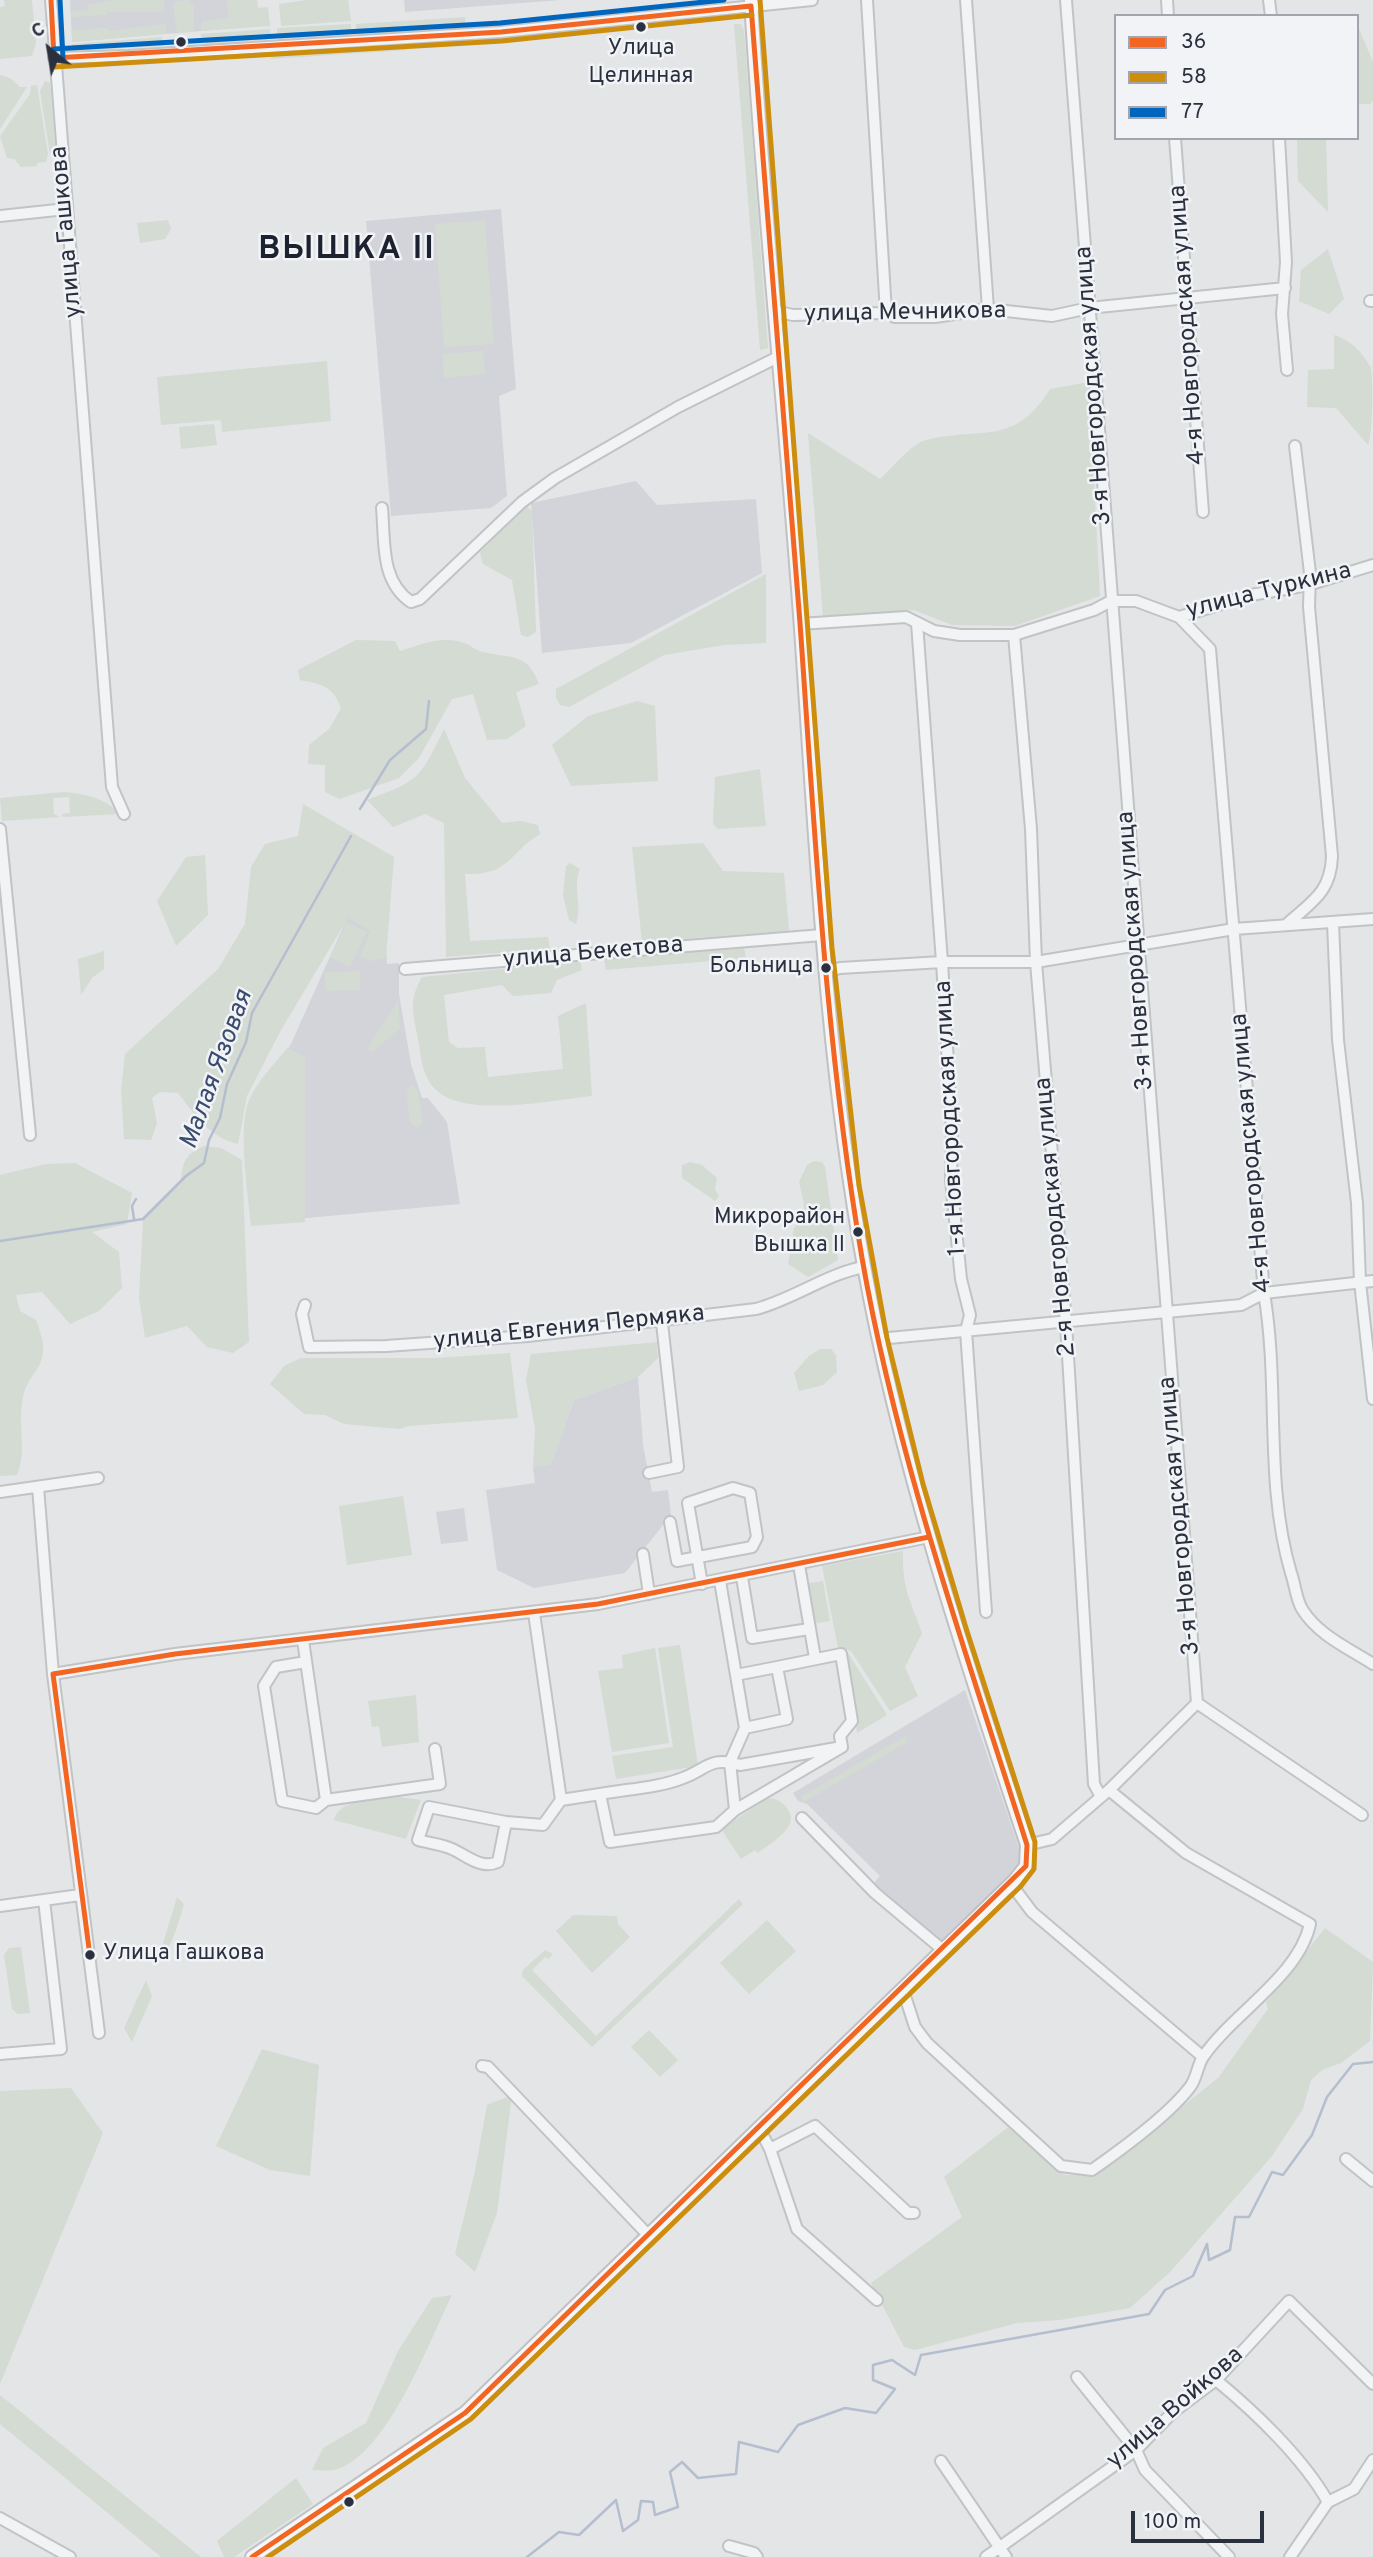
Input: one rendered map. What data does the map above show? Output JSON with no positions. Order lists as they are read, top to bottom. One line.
{"streets":{"street":["улица Гашкова","улица Мечникова","4-я Новгородская улица","3-я Новгородская улица","улица Туркина","улица Бекетова","1-я Новгородская улица","2-я Новгородская улица","улица Евгения Пермяка","улица Войкова"]},"crossings":[["улица Мечникова","4-я Новгородская улица"],["улица Мечникова","3-я Новгородская улица"],["4-я Новгородская улица","улица Туркина"],["3-я Новгородская улица","улица Туркина"],["улица Туркина","1-я Новгородская улица"],["улица Туркина","2-я Новгородская улица"]],"districts":["ВЫШКА II"],"water":["Малая Язовая"],"places":["Улица Целинная","Больница","Микрорайон Вышка II","Улица Гашкова"],"lines":["transit line 36","transit line 58","transit line 77"],"legend":["36","58","77"],"scale_bar":"100 m","north":"top left"}
